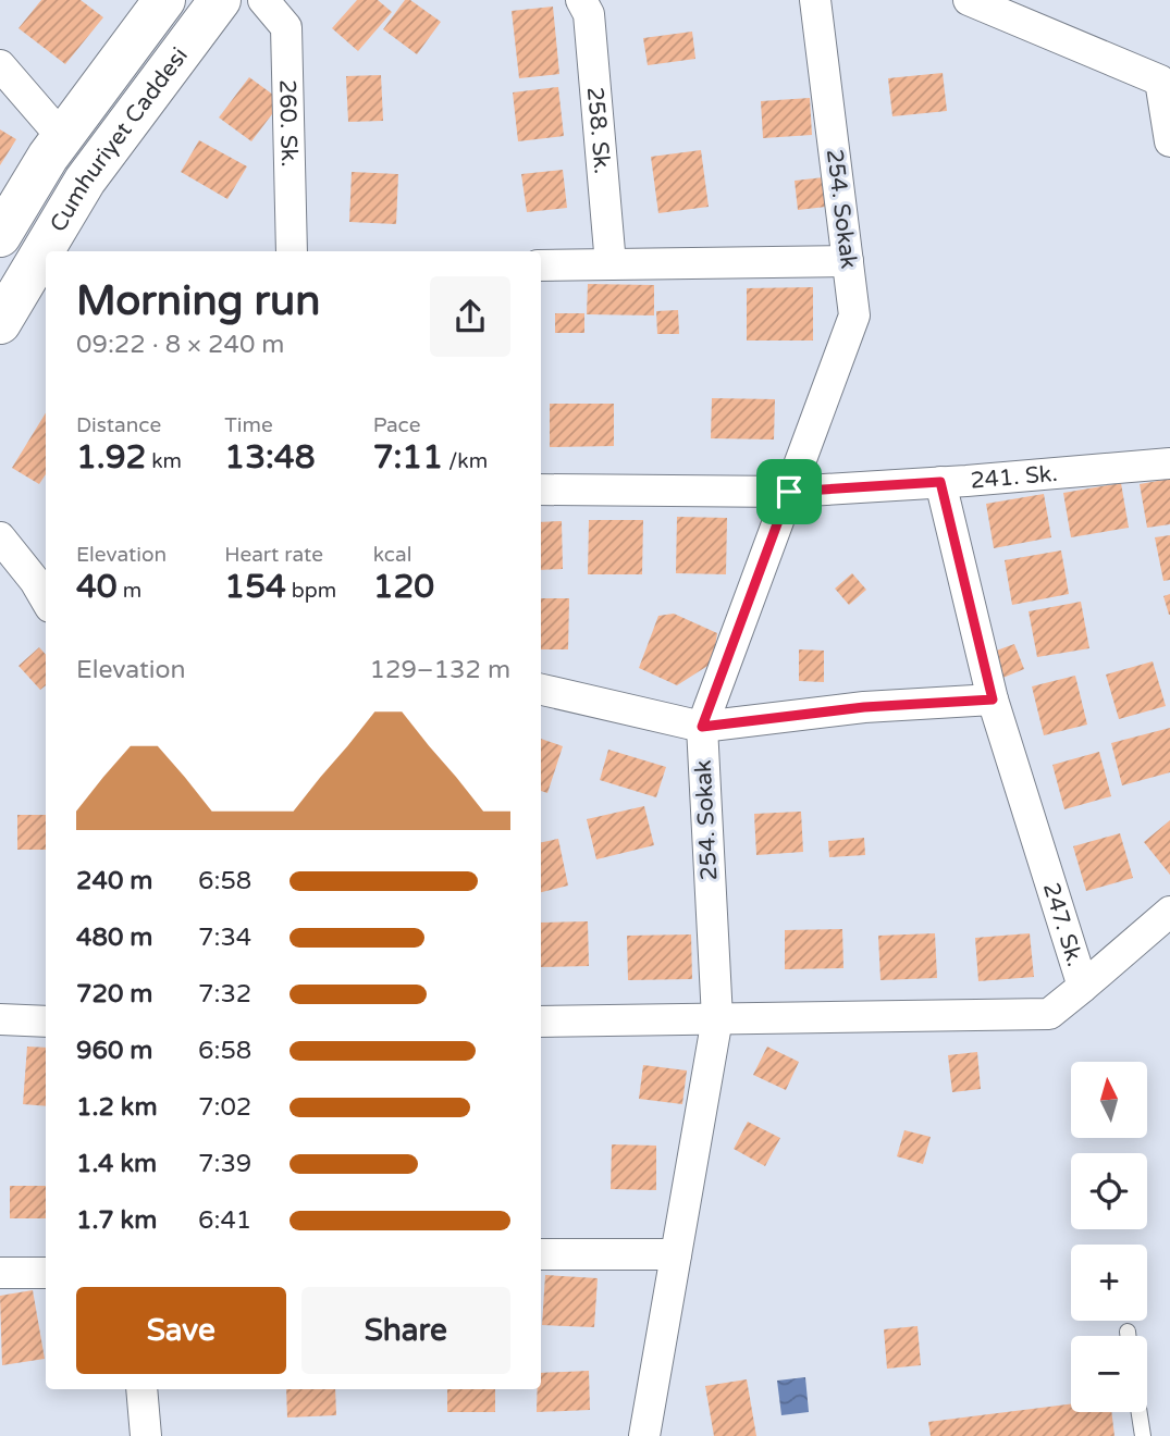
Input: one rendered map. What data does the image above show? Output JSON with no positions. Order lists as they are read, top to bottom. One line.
{"streets":{"street":["260. Sk.","258. Sk.","Cumhuriyet Caddesi","254. Sokak","241. Sk.","247. Sk."]},"crossings":[["254. Sokak","241. Sk."],["254. Sokak","247. Sk."],["241. Sk.","247. Sk."]],"north":"top","page":{"heading":["Morning run","09:22 · 8 × 240 m"],"stats":[["Distance","1.92 km"],["Time","13:48"],["Pace","7:11 /km"],["Elevation","40 m"],["Heart rate","154 bpm"],["kcal","120"]],"chart":["Elevation","129–132 m"],"list":[{"name":"240 m","note":"6:58"},{"name":"480 m","note":"7:34"},{"name":"720 m","note":"7:32"},{"name":"960 m","note":"6:58"},{"name":"1.2 km","note":"7:02"},{"name":"1.4 km","note":"7:39"},{"name":"1.7 km","note":"6:41"}],"map_buttons":["+","−"],"buttons":["Save","Share"]}}
